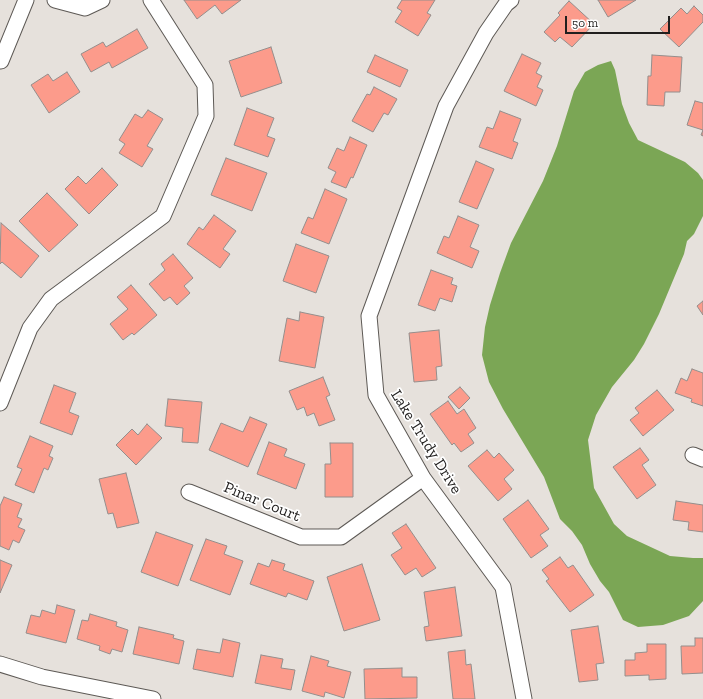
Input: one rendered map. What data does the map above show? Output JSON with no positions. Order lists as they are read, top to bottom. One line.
{"streets":{"street":["Lake Trudy Drive","Pinar Court"]},"crossings":[["Lake Trudy Drive","Pinar Court"]],"scale_bar":"50 m"}
